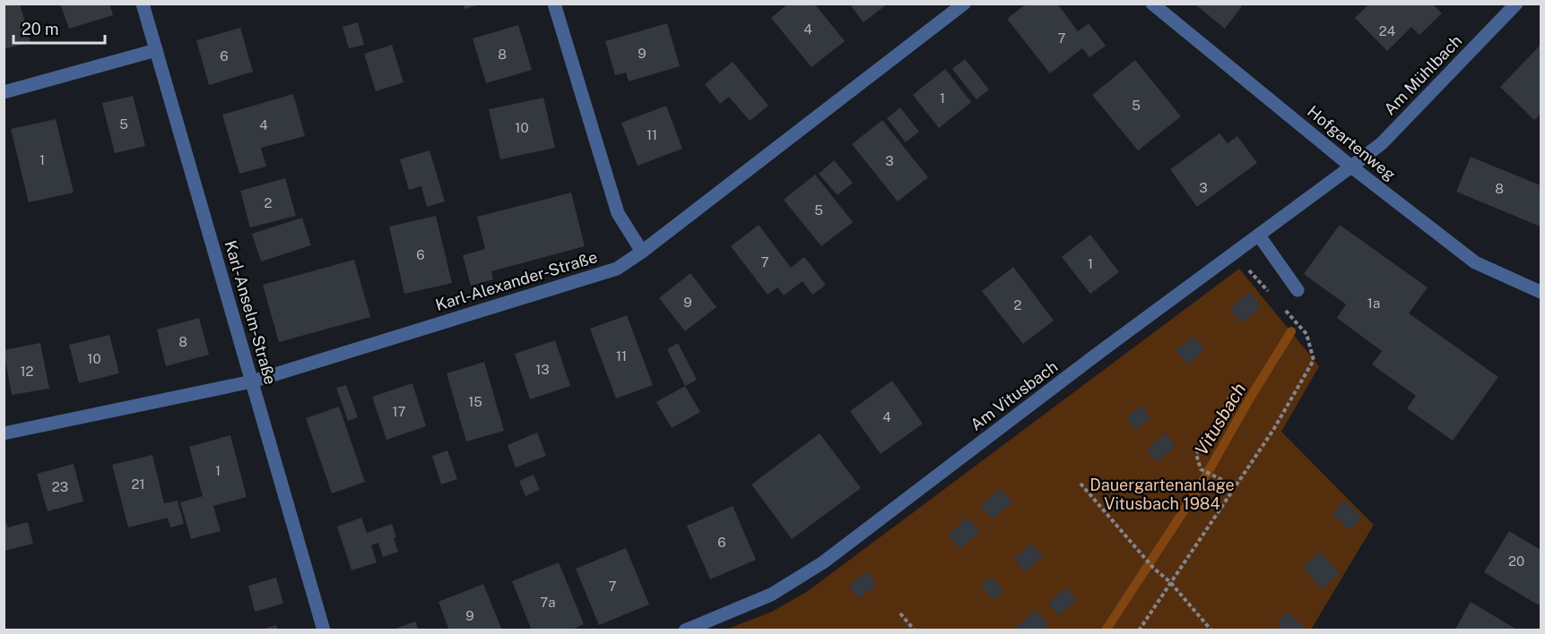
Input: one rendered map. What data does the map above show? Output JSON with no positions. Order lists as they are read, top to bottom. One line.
{"streets":{"street":["Am Mühlbach","Hofgartenweg","Karl-Alexander-Straße","Karl-Anselm-Straße","Am Vitusbach"]},"crossings":[["Am Mühlbach","Hofgartenweg"],["Am Mühlbach","Am Vitusbach"],["Hofgartenweg","Am Vitusbach"],["Karl-Alexander-Straße","Karl-Anselm-Straße"]],"water":["Vitusbach"],"parks":["Dauergartenanlage Vitusbach 1984"],"house_numbers":["4","24","7","9","8","6","1","5","5","4","10","11","1","3","3","8","2","5","6","7","1","9","1a","2","8","11","10","13","12","15","17","4","1","21","23","6","20","7","7a","9"],"scale_bar":"20 m"}
